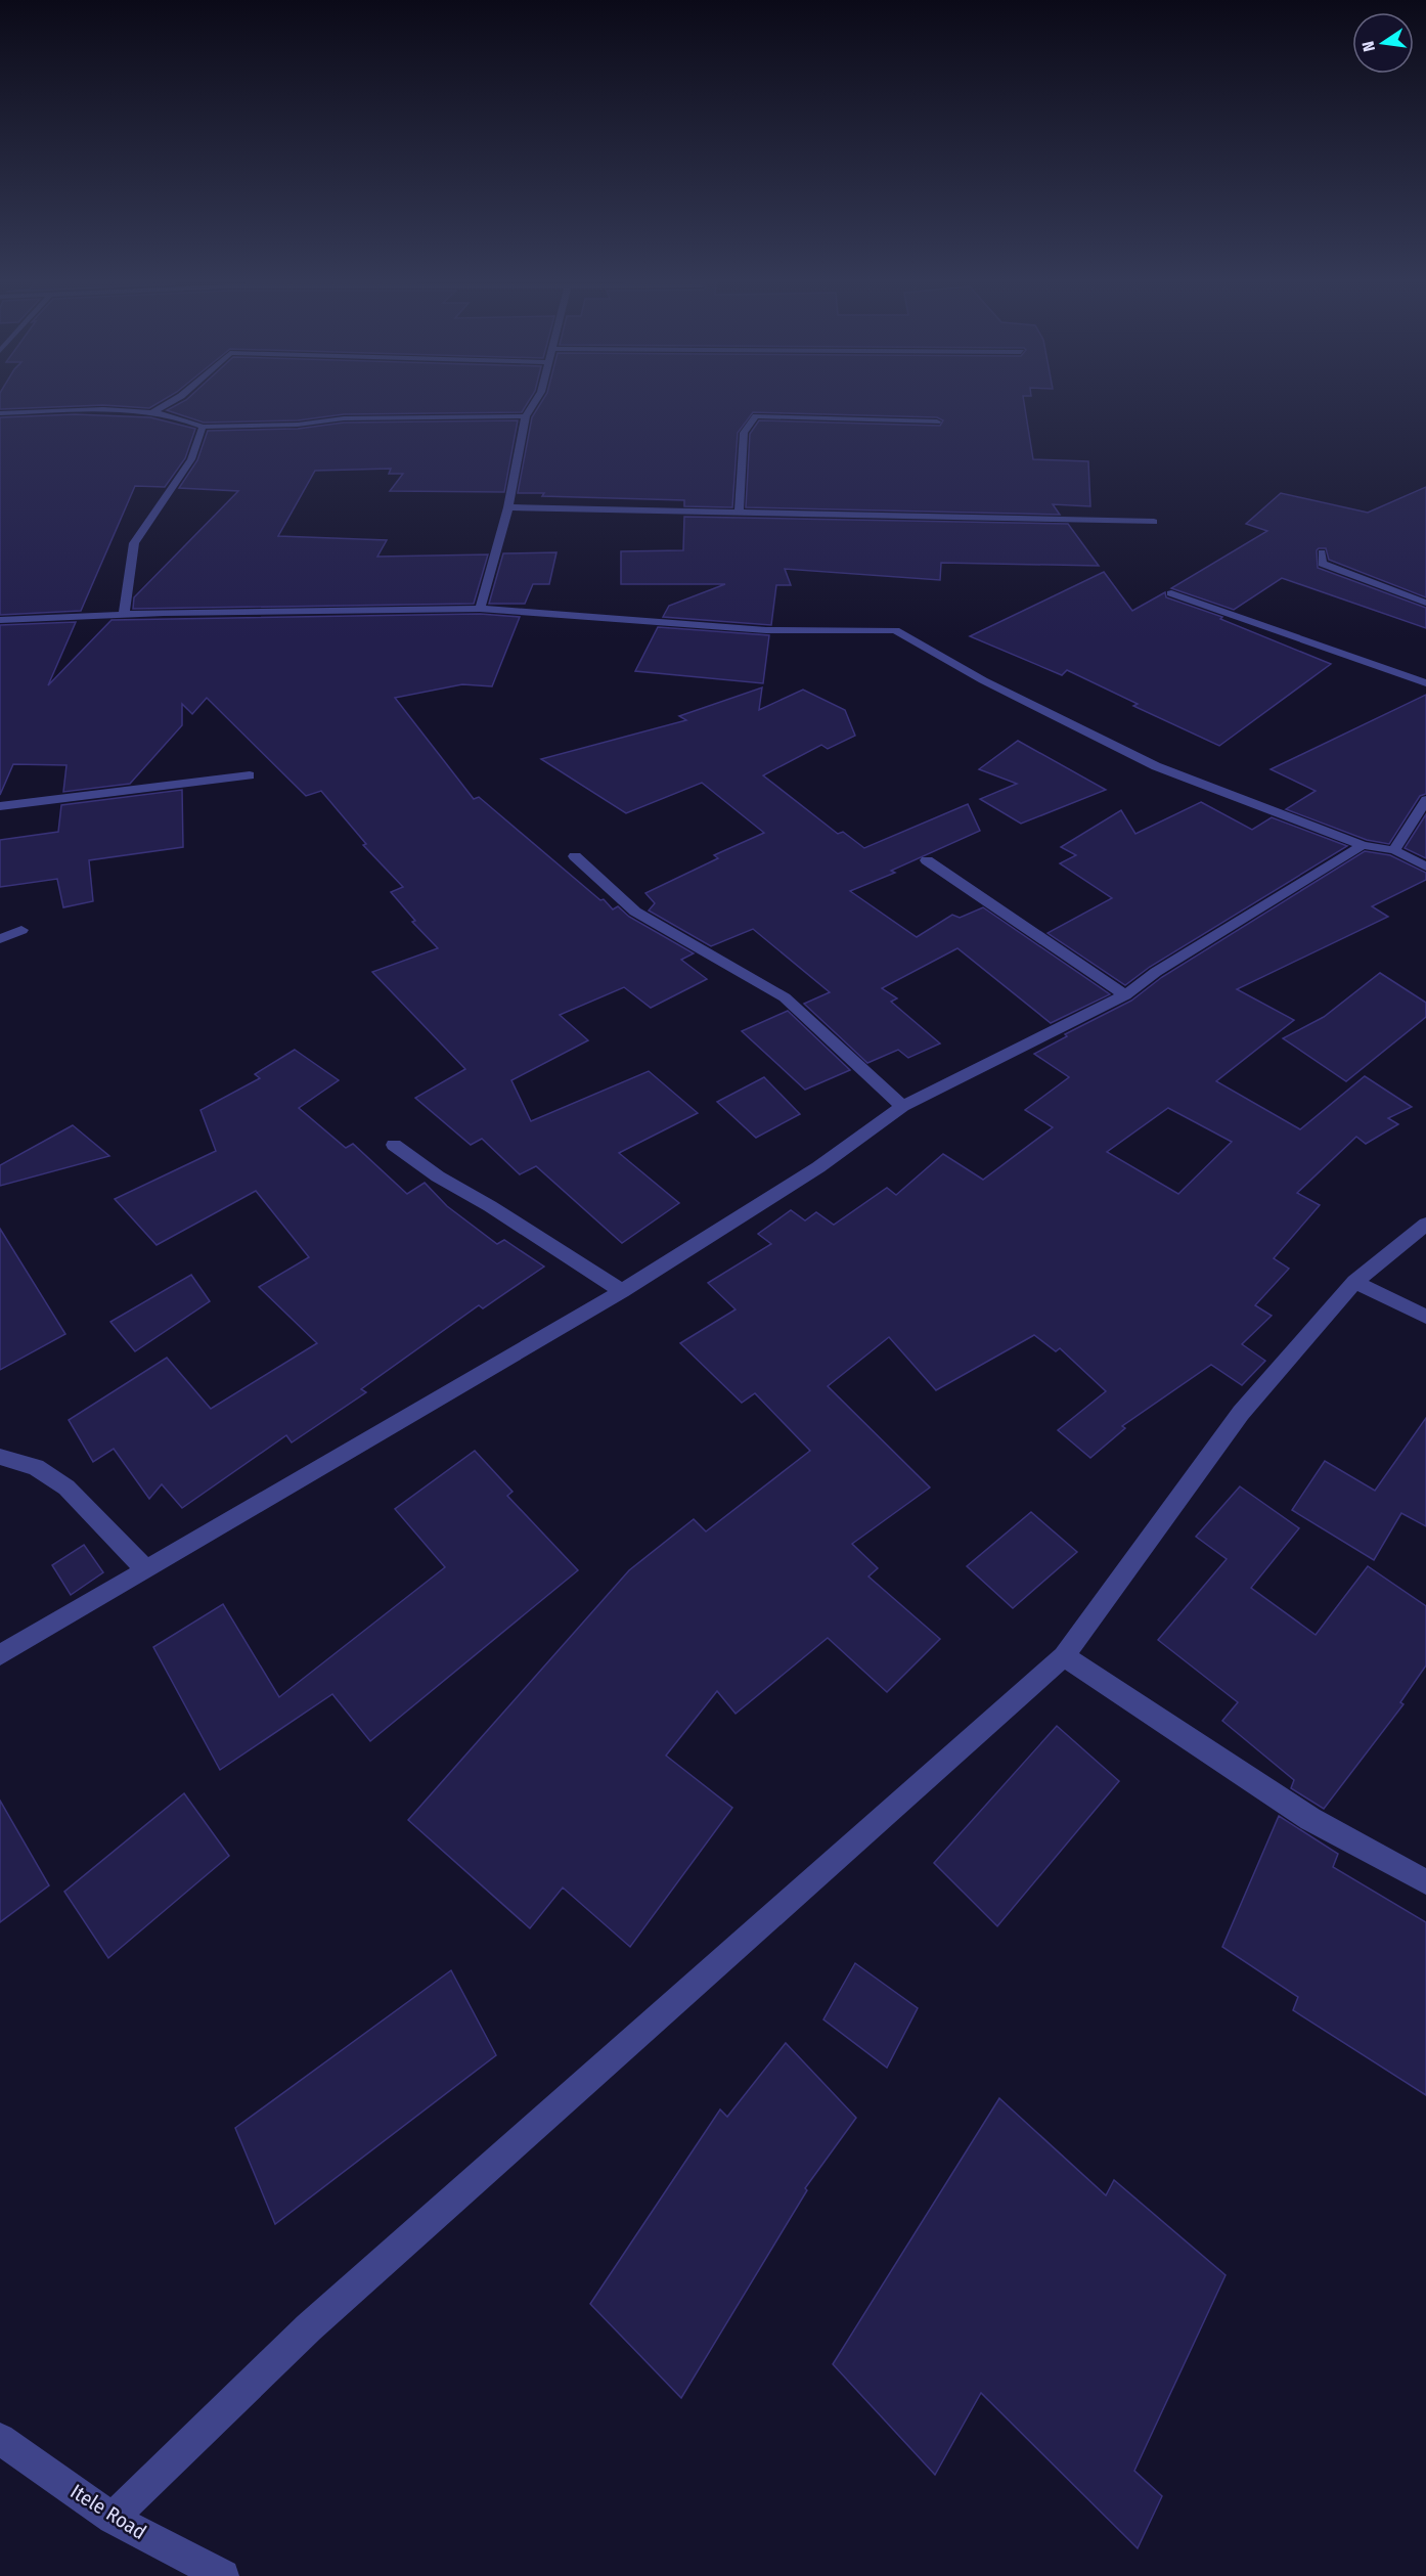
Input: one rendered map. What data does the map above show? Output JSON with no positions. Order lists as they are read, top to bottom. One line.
{"streets":{"street":["Itele Road"]},"north":"left"}
